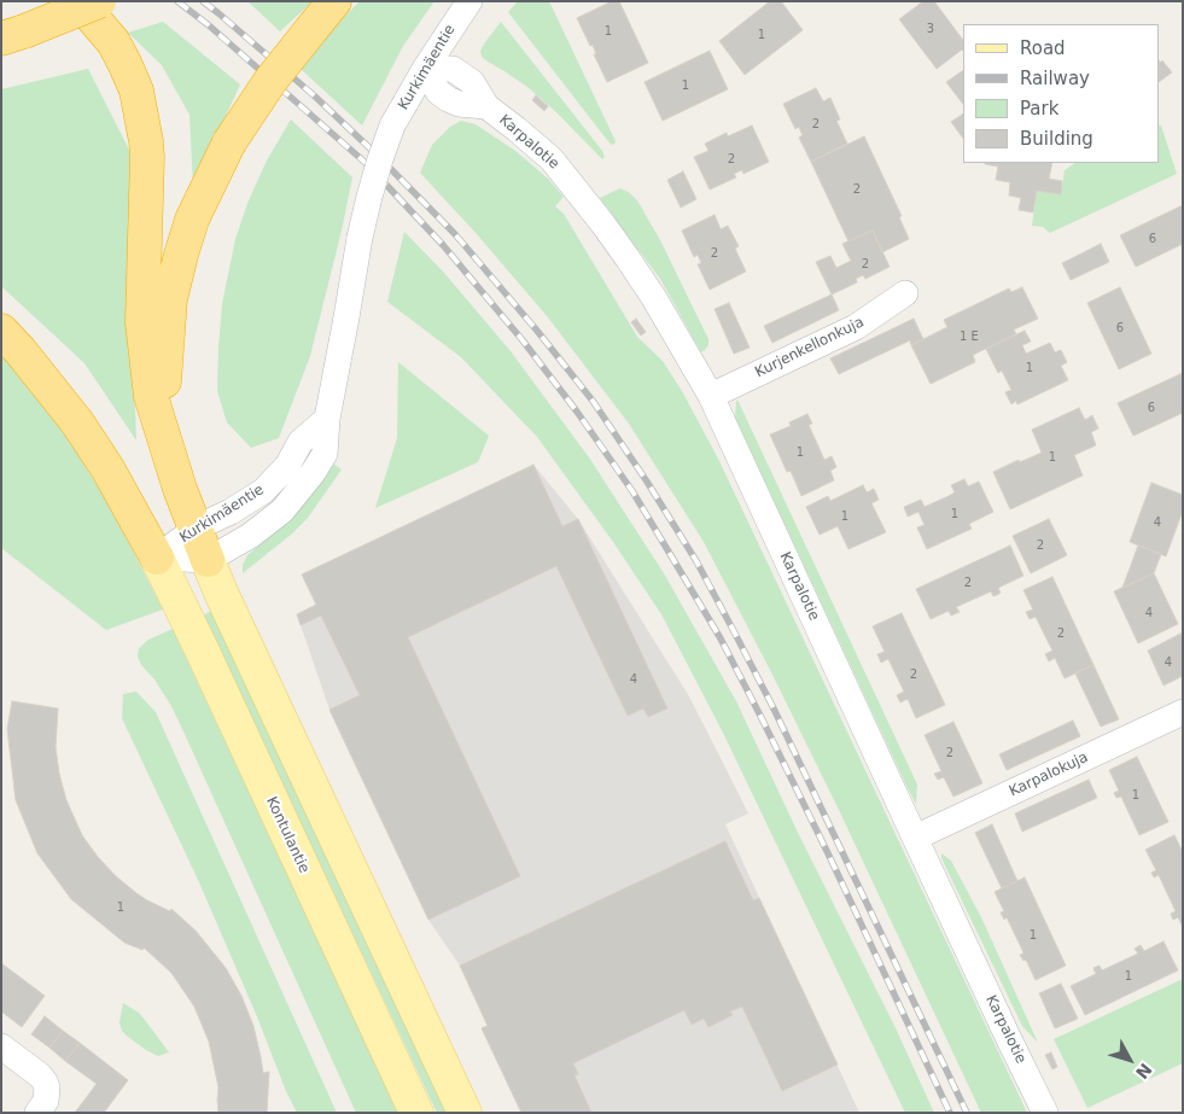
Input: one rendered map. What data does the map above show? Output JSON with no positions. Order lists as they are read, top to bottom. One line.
{"streets":{"main road":["Kontulantie"],"street":["Kurkimäentie","Karpalotie","Kurjenkellonkuja","Karpalokuja"]},"crossings":[["Kurkimäentie","Karpalotie"],["Kurkimäentie","Kontulantie"],["Karpalotie","Kurjenkellonkuja"],["Karpalotie","Karpalokuja"]],"house_numbers":["3","1","1","1","2","2","2","6","2","2","6","1 E","1","6","1","1","1","1","4","2","2","4","2","4","2","4","2","1","1","1","1"],"legend":["Road","Railway","Park","Building"],"north":"bottom right"}
